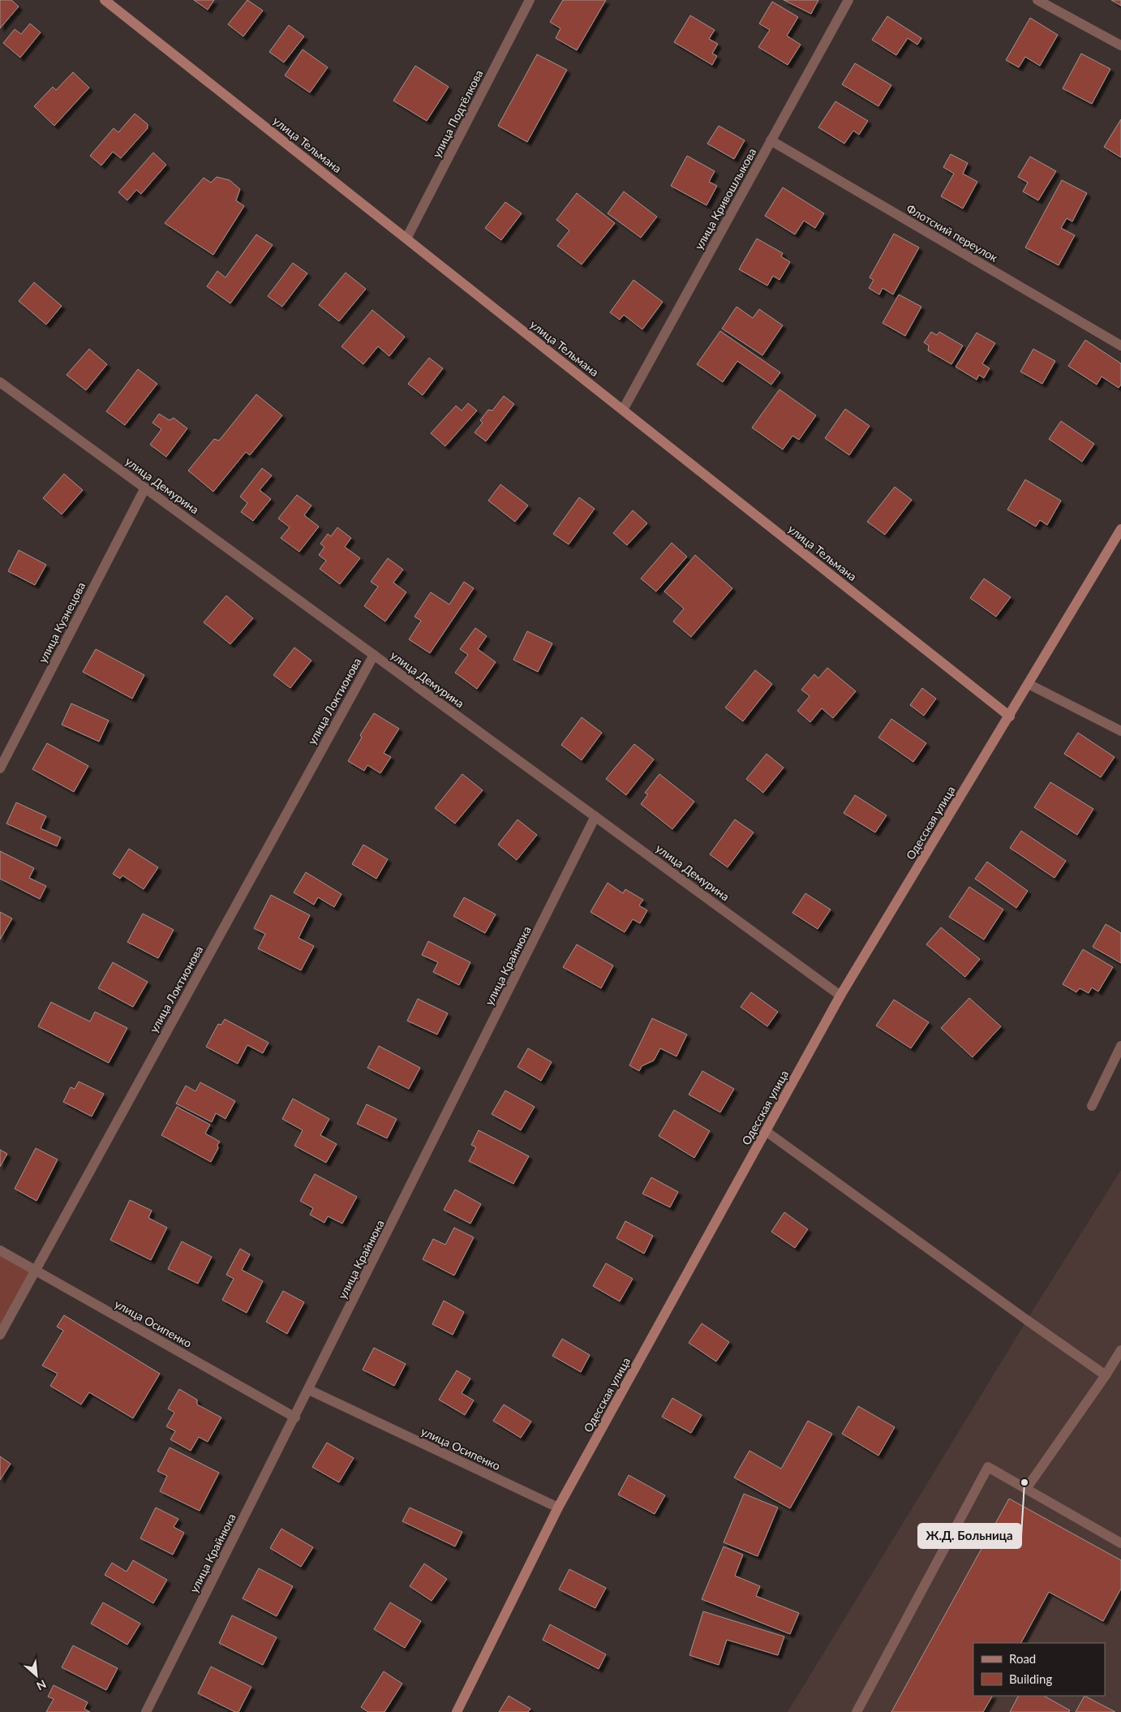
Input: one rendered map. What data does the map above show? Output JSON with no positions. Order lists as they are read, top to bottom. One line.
{"streets":{"main road":["улица Тельмана","Одесская улица"],"street":["улица Подтёлкова","улица Кривошлыкова","Флотский переулок","улица Демурина","улица Кузнецова","улица Локтионова","улица Крайнюка","улица Осипенко"]},"crossings":[["улица Подтёлкова","улица Тельмана"],["улица Тельмана","улица Кривошлыкова"],["улица Тельмана","Одесская улица"],["улица Кривошлыкова","Флотский переулок"],["улица Демурина","улица Кузнецова"],["улица Демурина","улица Локтионова"],["улица Демурина","Одесская улица"],["улица Демурина","улица Крайнюка"],["улица Локтионова","улица Осипенко"],["Одесская улица","улица Осипенко"],["улица Крайнюка","улица Осипенко"]],"places":["Ж.Д. Больница"],"legend":["Road","Building"],"north":"bottom right"}
